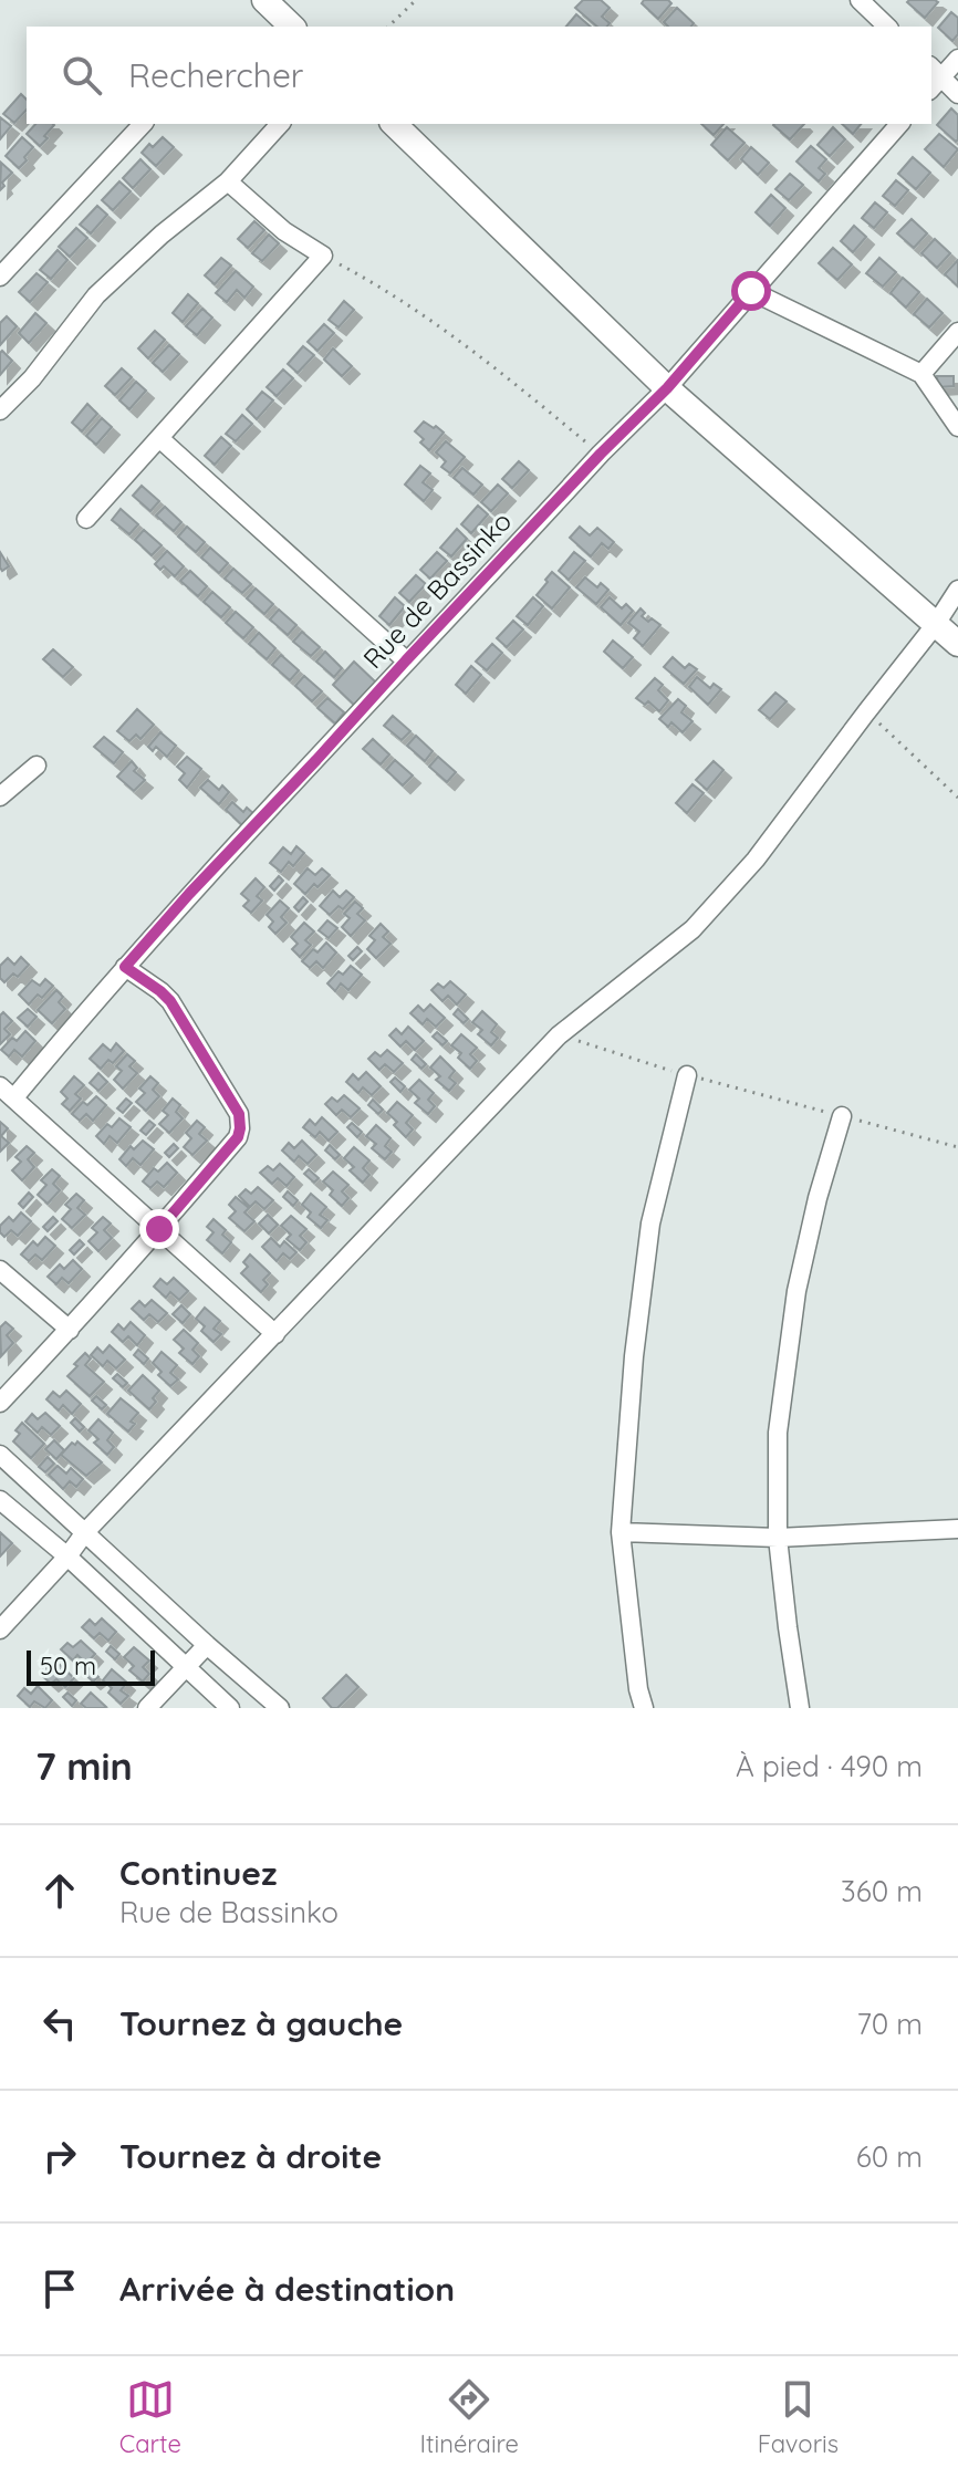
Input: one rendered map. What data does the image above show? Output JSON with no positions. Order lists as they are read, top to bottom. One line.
{"streets":{"street":["Rue de Bassinko"]},"scale_bar":"50 m","page":{"search":"Rechercher","scale":"50 m","heading":["7 min","À pied · 490 m"],"list":[["Continuez","Rue de Bassinko","360 m"],["Tournez à gauche","70 m"],["Tournez à droite","60 m"],"Arrivée à destination"],"nav":["Carte","Itinéraire","Favoris"]}}
